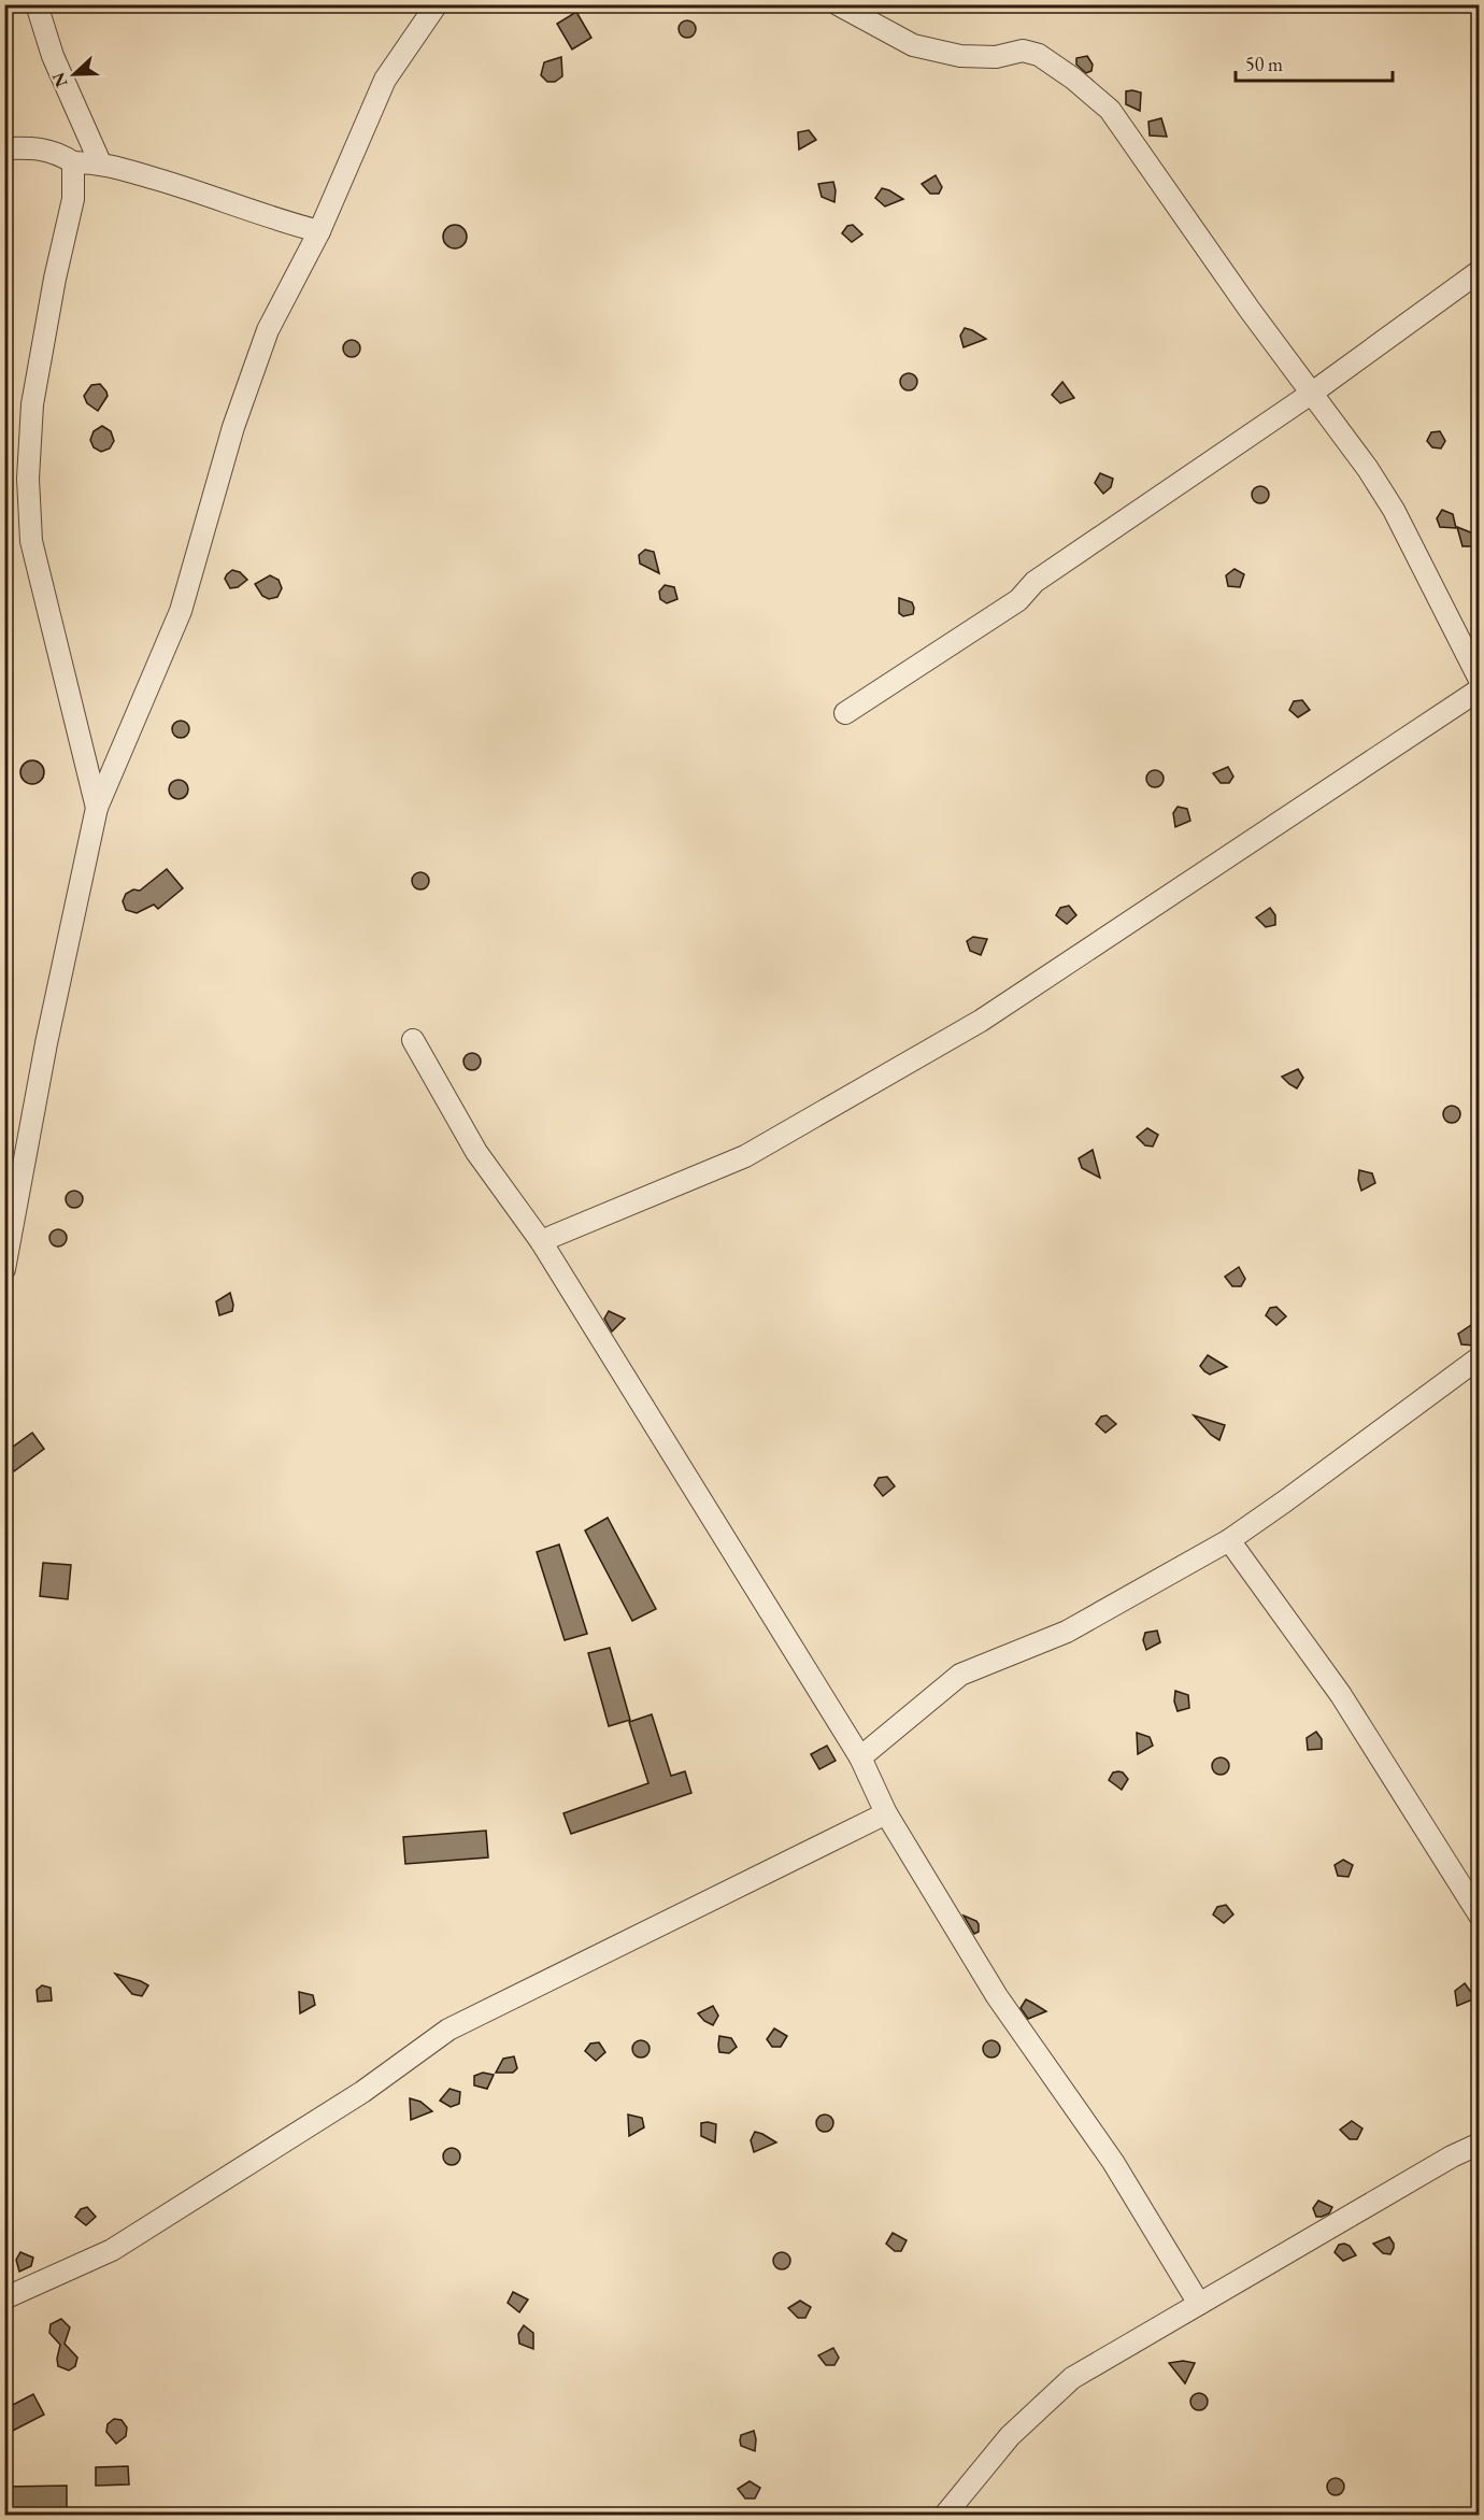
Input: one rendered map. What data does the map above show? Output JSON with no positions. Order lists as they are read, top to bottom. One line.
{"scale_bar":"50 m","north":"left"}
